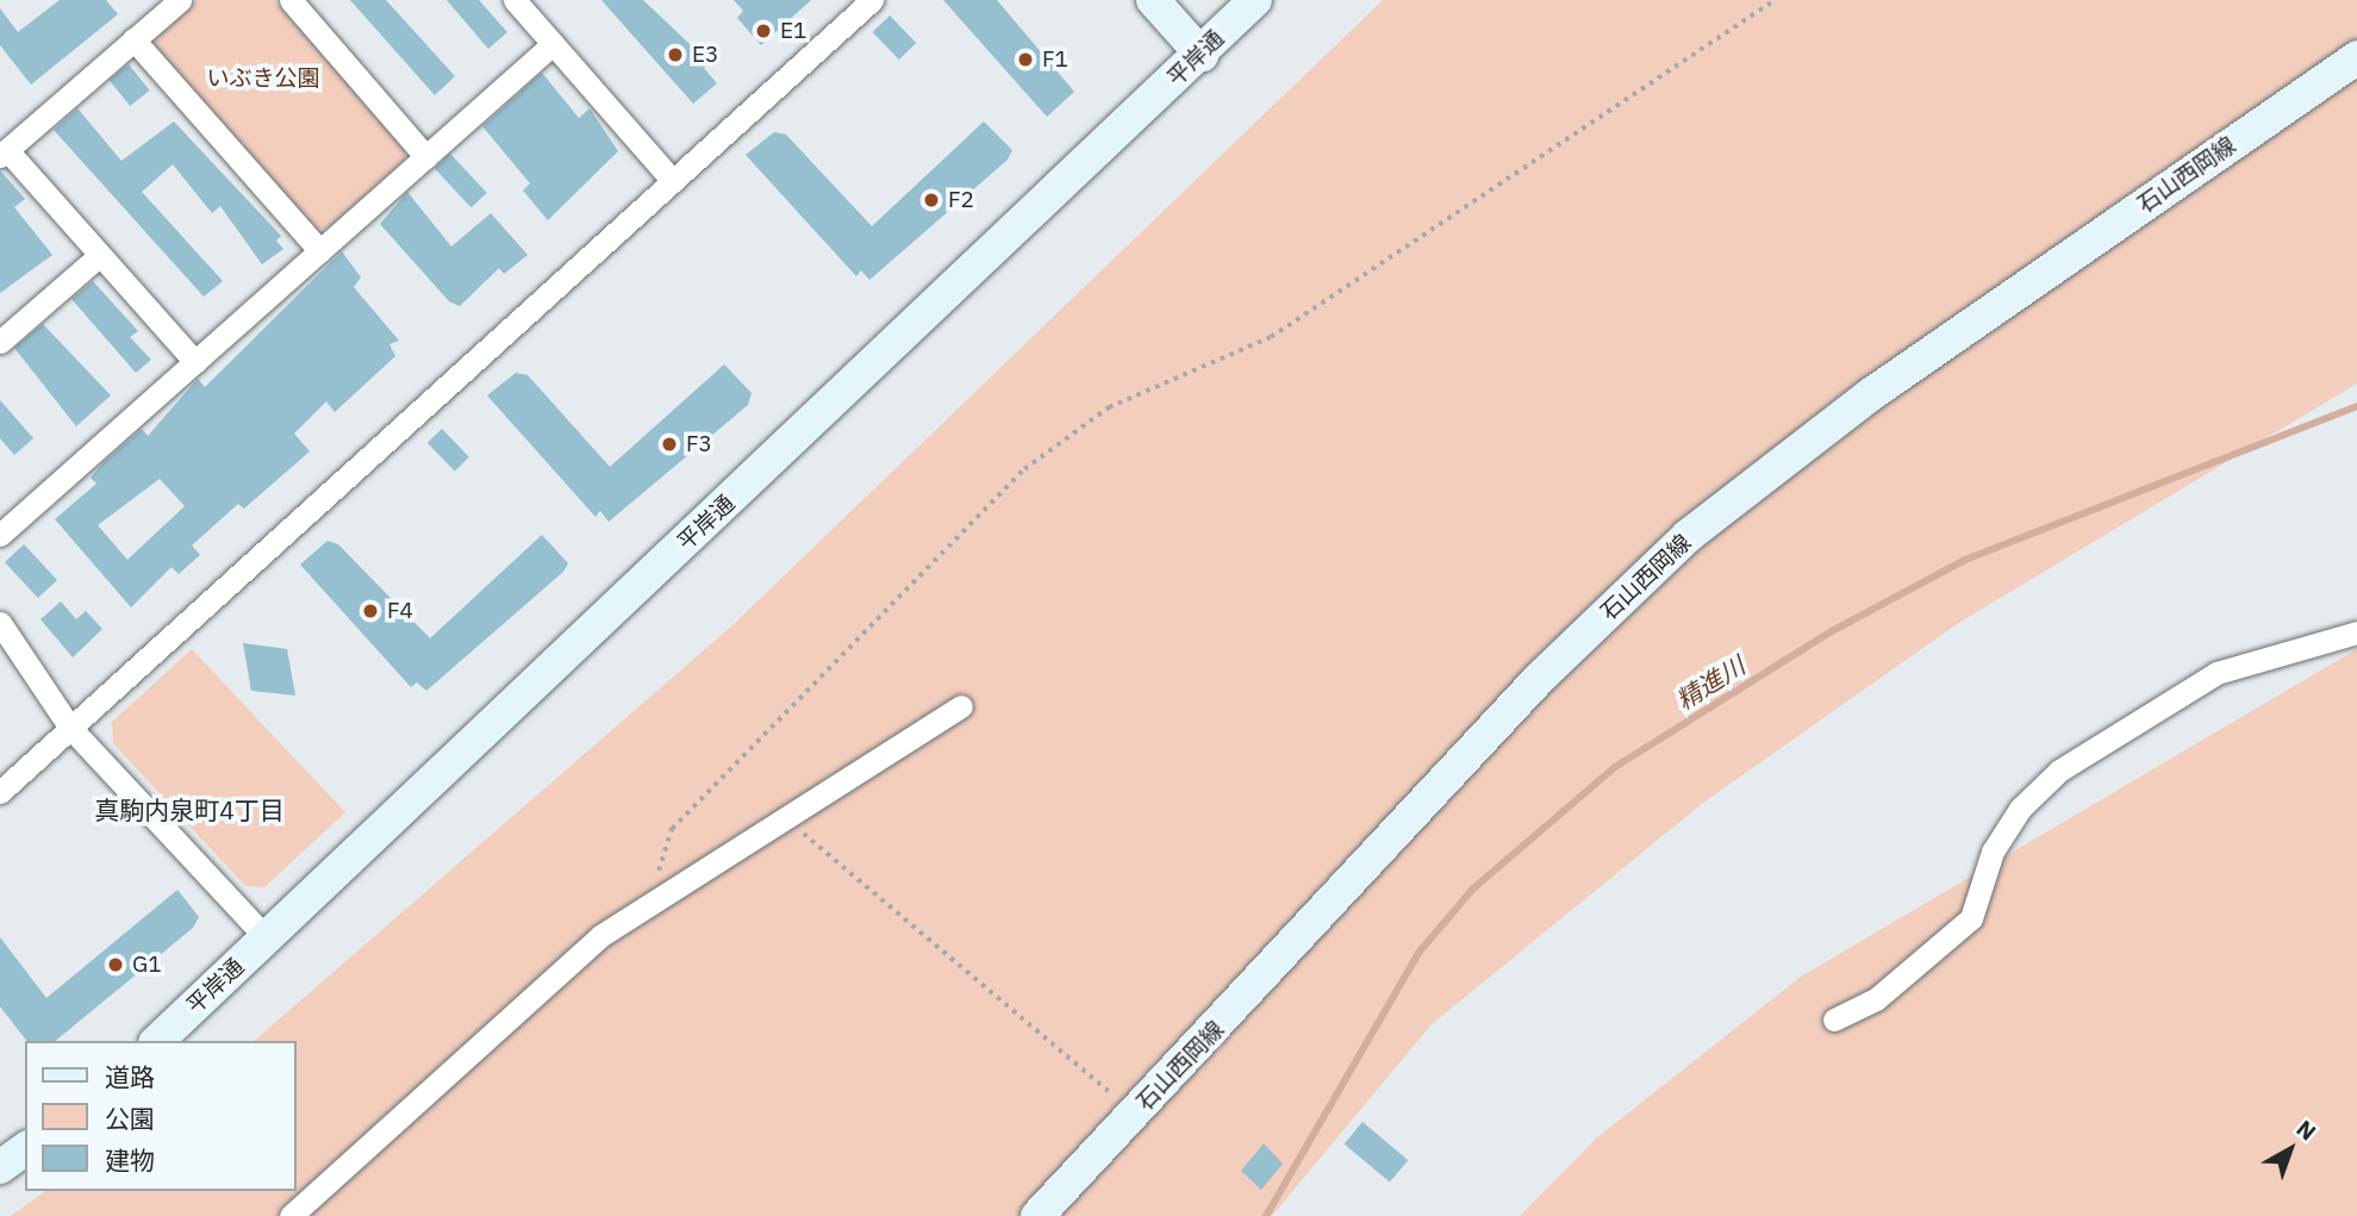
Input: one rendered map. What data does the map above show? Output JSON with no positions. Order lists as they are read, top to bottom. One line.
{"streets":{"street":["平岸通","石山西岡線"]},"districts":["真駒内泉町4丁目"],"water":["精進川"],"parks":["いぶき公園"],"places":["E1","E3","F1","F2","F3","F4","G1"],"legend":["道路","公園","建物"],"north":"top right"}
